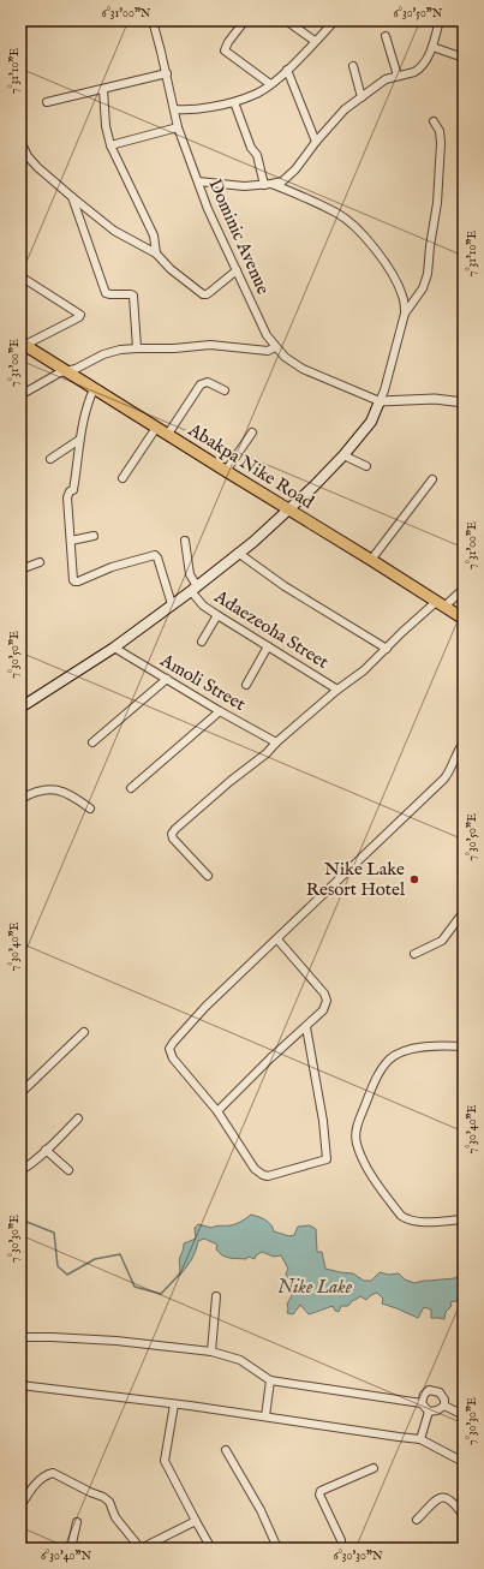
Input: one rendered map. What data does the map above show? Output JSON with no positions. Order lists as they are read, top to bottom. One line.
{"streets":{"main road":["Abakpa Nike Road"],"street":["Dominic Avenue","Adaezeoha Street","Amoli Street"]},"water":["Nike Lake"],"places":["Nike Lake Resort Hotel"],"coordinates":["6°31'00\"N","6°30'50\"N","7°31'10\"E","7°31'00\"E","7°30'50\"E","7°30'40\"E","7°30'30\"E","6°30'40\"N","6°30'30\"N"]}
